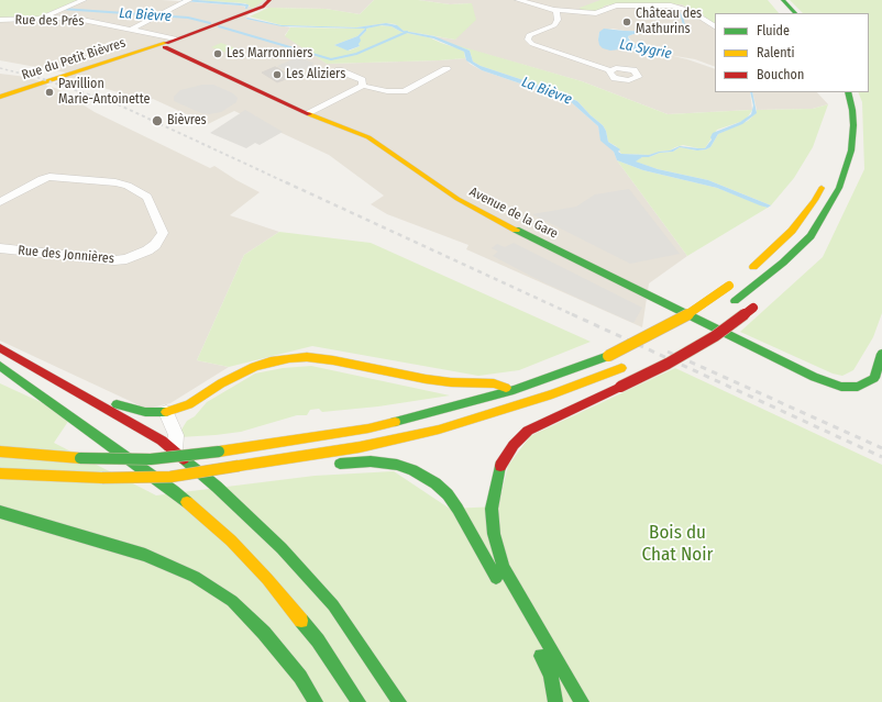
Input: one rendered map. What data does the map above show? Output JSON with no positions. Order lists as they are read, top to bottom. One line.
{"streets":{"main road":["Rue du Petit Bièvres","Avenue de la Gare"],"street":["Rue des Prés","Rue des Jonnières"]},"crossings":[["Rue des Prés","Rue du Petit Bièvres"],["Rue du Petit Bièvres","Avenue de la Gare"]],"water":["La Bièvre","La Sygrie"],"parks":["Bois du Chat Noir"],"places":["Château des Mathurins","Les Marronniers","Les Aliziers","Pavillion Marie-Antoinette","Bièvres"],"legend":["Fluide","Ralenti","Bouchon"]}
